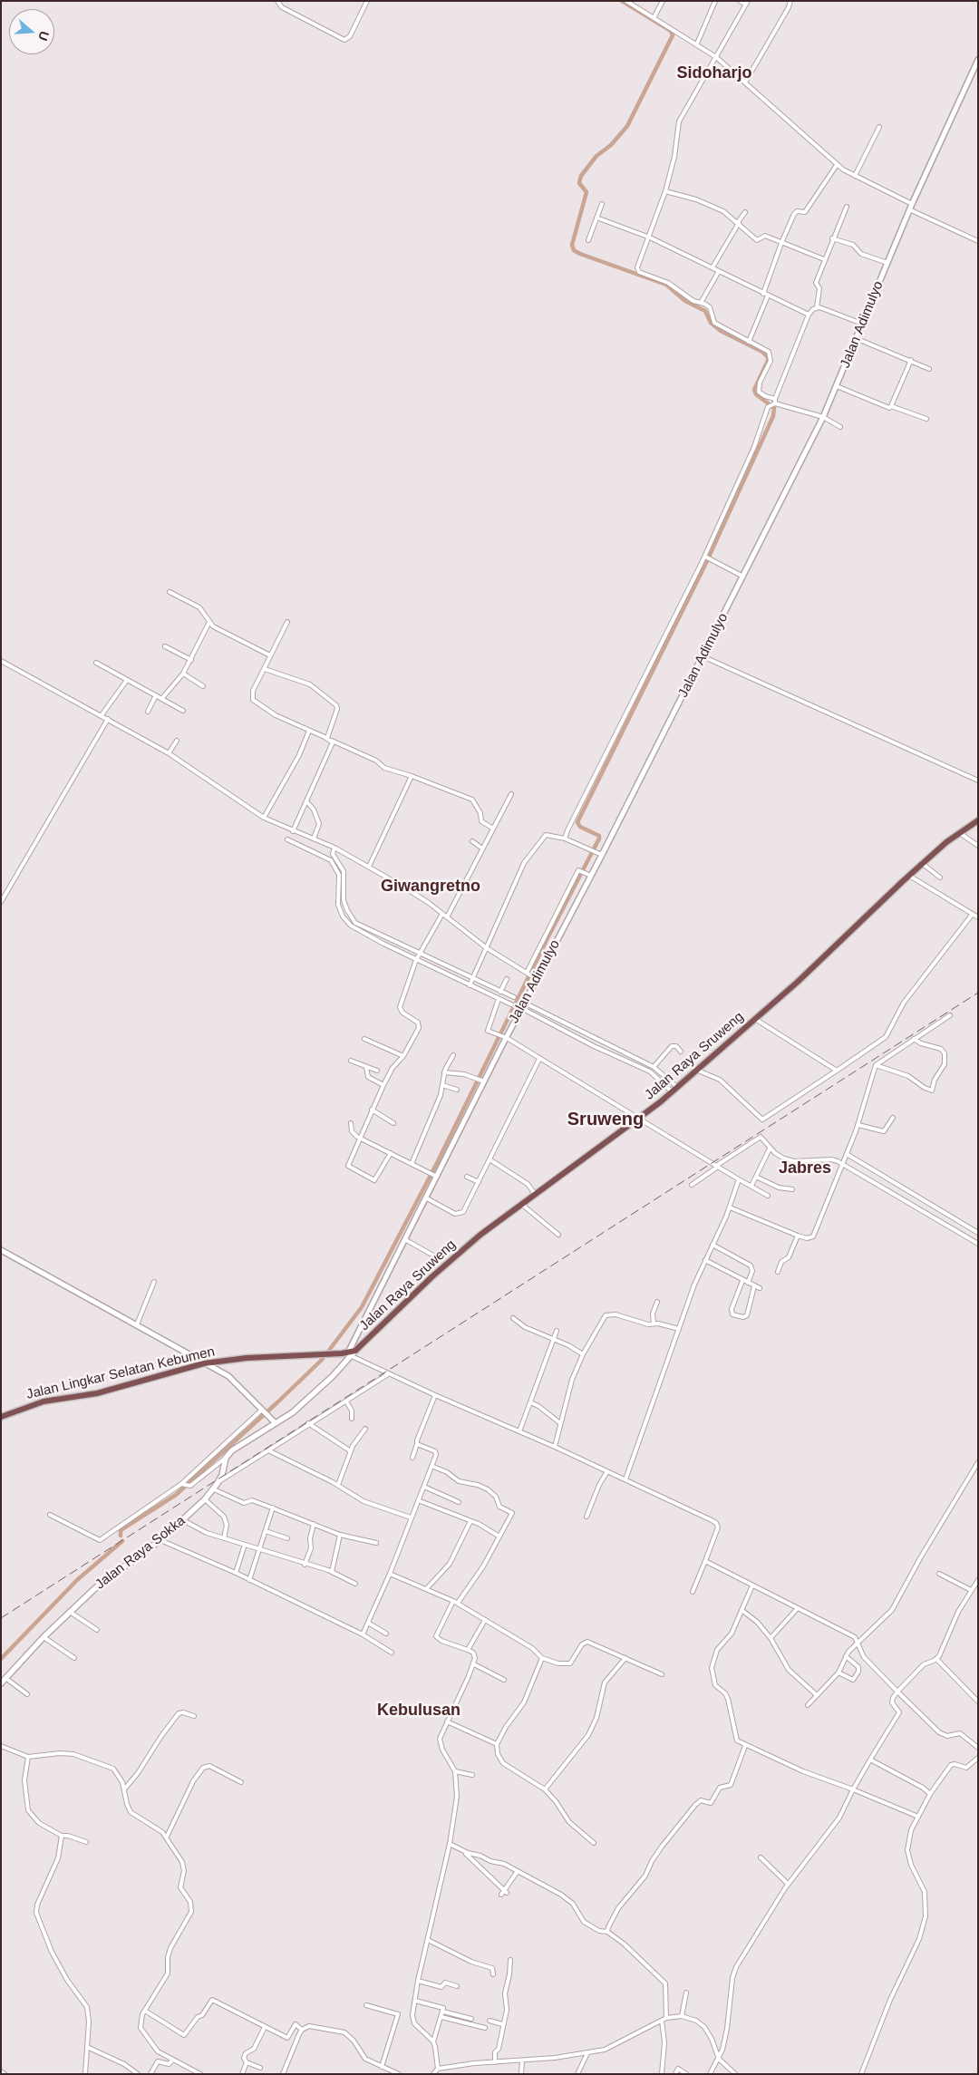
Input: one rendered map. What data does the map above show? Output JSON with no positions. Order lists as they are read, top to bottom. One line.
{"streets":{"highway":["Jalan Raya Sruweng","Jalan Lingkar Selatan Kebumen"],"main road":["Jalan Raya Sokka"],"street":["Jalan Adimulyo"]},"crossings":[["Jalan Adimulyo","Jalan Raya Sruweng"],["Jalan Adimulyo","Jalan Lingkar Selatan Kebumen"],["Jalan Raya Sruweng","Jalan Lingkar Selatan Kebumen"]],"districts":["Sidoharjo","Giwangretno","Sruweng","Jabres","Kebulusan"],"north":"right"}
